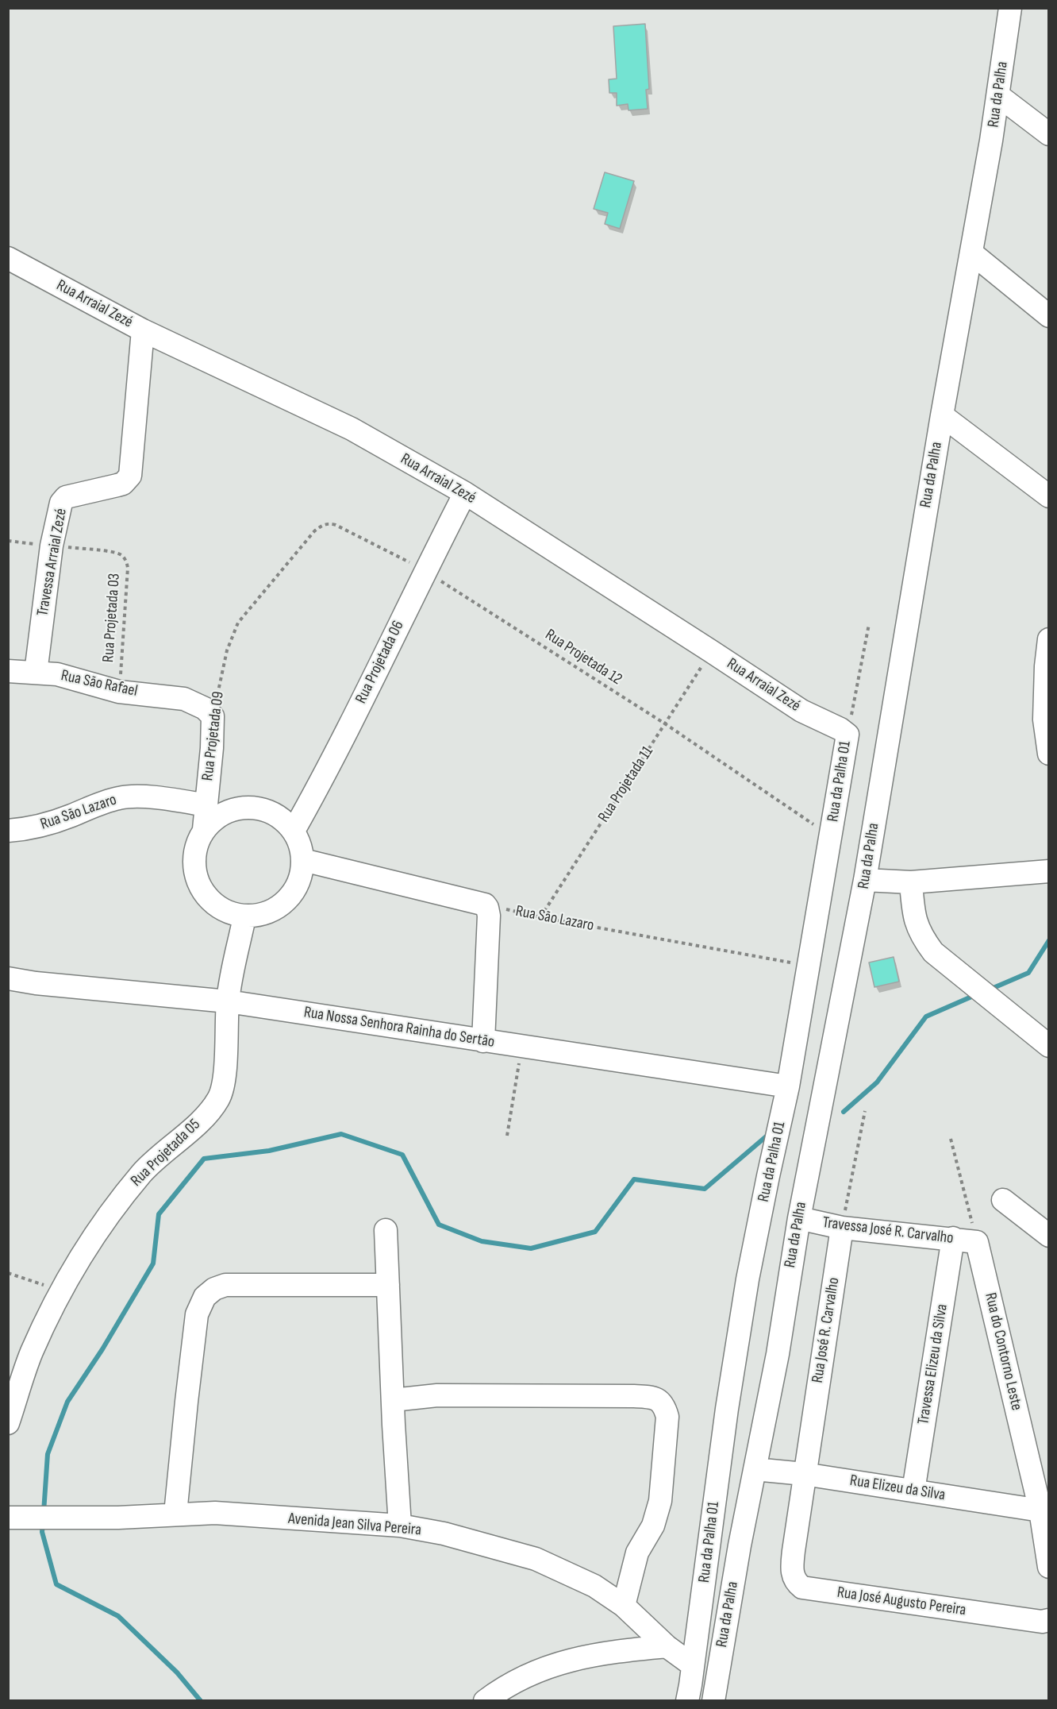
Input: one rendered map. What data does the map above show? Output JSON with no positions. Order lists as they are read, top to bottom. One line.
{"streets":{"street":["Rua da Palha","Rua Arraial Zezé","Travessa Arraial Zezé","Rua Projetada 06","Rua São Rafael","Rua Projetada 09","Rua da Palha 01","Rua São Lazaro","Rua Nossa Senhora Rainha do Sertão","Rua Projetada 05","Travessa José R. Carvalho","Rua José R. Carvalho","Rua do Contorno Leste","Travessa Elizeu da Silva","Rua Elizeu da Silva","Avenida Jean Silva Pereira","Rua José Augusto Pereira"],"path":["Rua Projetada 03","Rua Projetada 12","Rua Projetada 11"]},"crossings":[["Rua da Palha","Travessa José R. Carvalho"],["Rua da Palha","Rua Elizeu da Silva"],["Rua Arraial Zezé","Travessa Arraial Zezé"],["Rua Arraial Zezé","Rua Projetada 06"],["Rua Arraial Zezé","Rua da Palha 01"],["Rua Arraial Zezé","Rua Projetada 11"],["Travessa Arraial Zezé","Rua São Rafael"],["Rua Projetada 03","Rua São Rafael"],["Rua Projetada 12","Rua Projetada 06"],["Rua Projetada 12","Rua Projetada 09"],["Rua Projetada 12","Rua da Palha 01"],["Rua Projetada 12","Rua Projetada 11"],["Rua Projetada 06","Rua Projetada 09"],["Rua Projetada 06","Rua Projetada 05"],["Rua São Rafael","Rua Projetada 09"],["Rua Projetada 09","Rua São Lazaro"],["Rua Projetada 09","Rua Projetada 05"],["Rua da Palha 01","Rua São Lazaro"],["Rua da Palha 01","Rua Nossa Senhora Rainha do Sertão"],["Rua da Palha 01","Avenida Jean Silva Pereira"],["Rua Projetada 11","Rua São Lazaro"],["Rua Nossa Senhora Rainha do Sertão","Rua Projetada 05"],["Travessa José R. Carvalho","Rua José R. Carvalho"],["Travessa José R. Carvalho","Rua do Contorno Leste"],["Travessa José R. Carvalho","Travessa Elizeu da Silva"],["Rua José R. Carvalho","Rua Elizeu da Silva"],["Rua José R. Carvalho","Rua José Augusto Pereira"],["Rua do Contorno Leste","Rua Elizeu da Silva"],["Travessa Elizeu da Silva","Rua Elizeu da Silva"]]}
